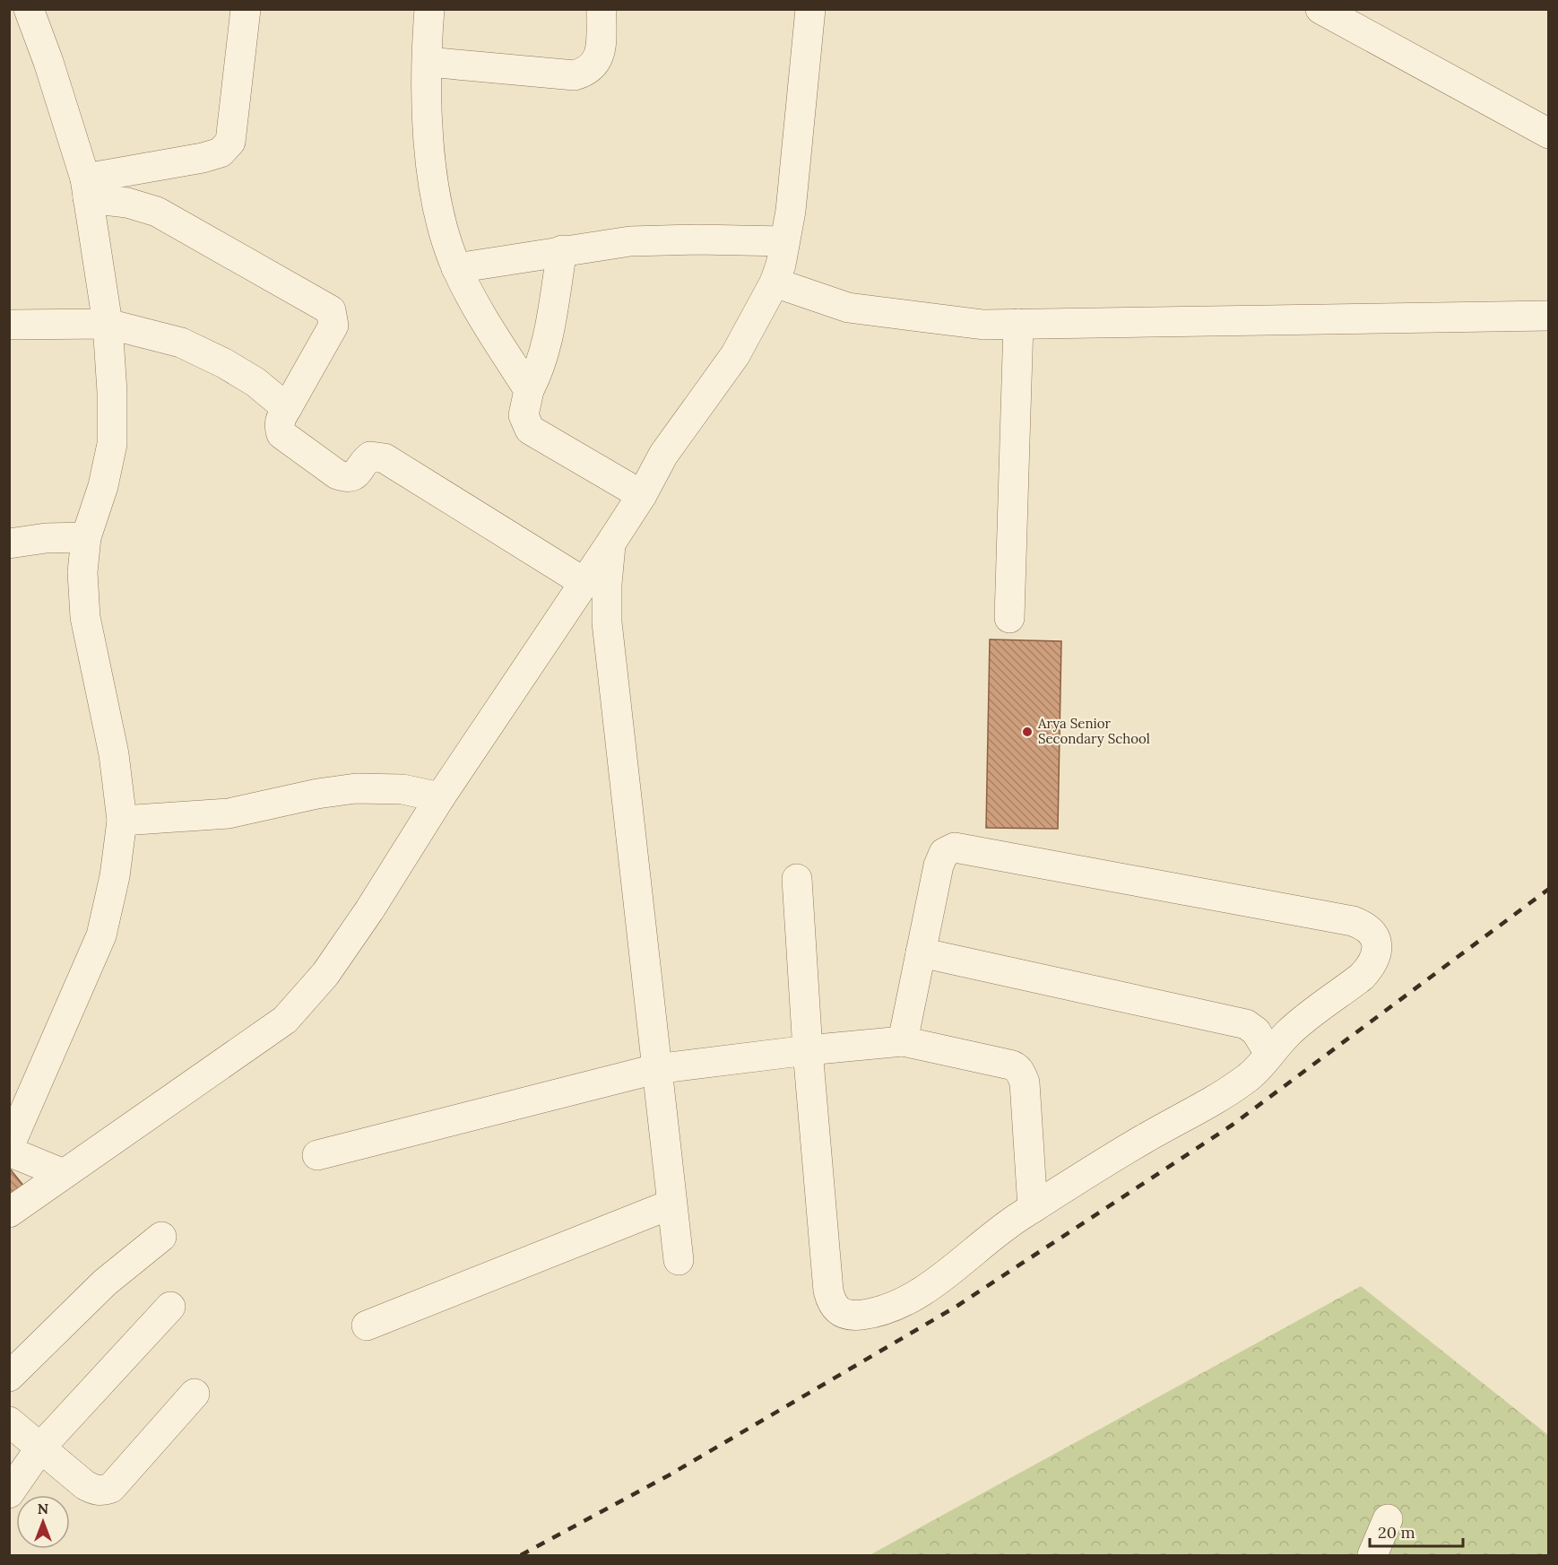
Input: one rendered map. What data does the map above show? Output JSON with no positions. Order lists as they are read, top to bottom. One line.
{"places":["Arya Senior Secondary School"],"scale_bar":"20 m","north":"top"}
